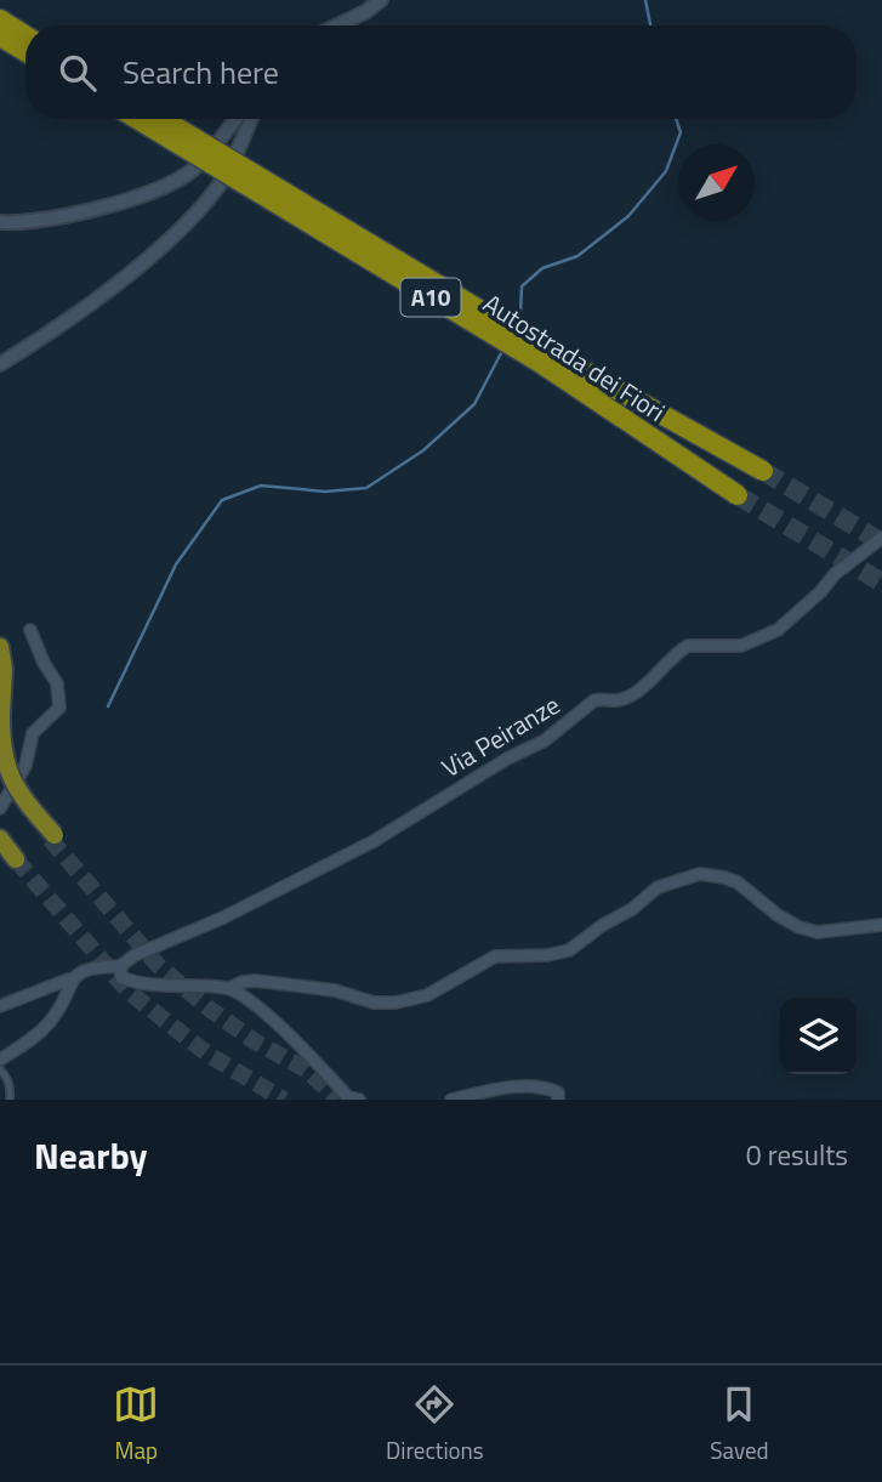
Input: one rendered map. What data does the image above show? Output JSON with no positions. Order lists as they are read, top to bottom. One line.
{"streets":{"highway":["A10","Autostrada dei Fiori"],"street":["Via Peiranze"]},"north":"top right","page":{"search":"Search here","heading":["Nearby","0 results"],"nav":["Map","Directions","Saved"]}}
